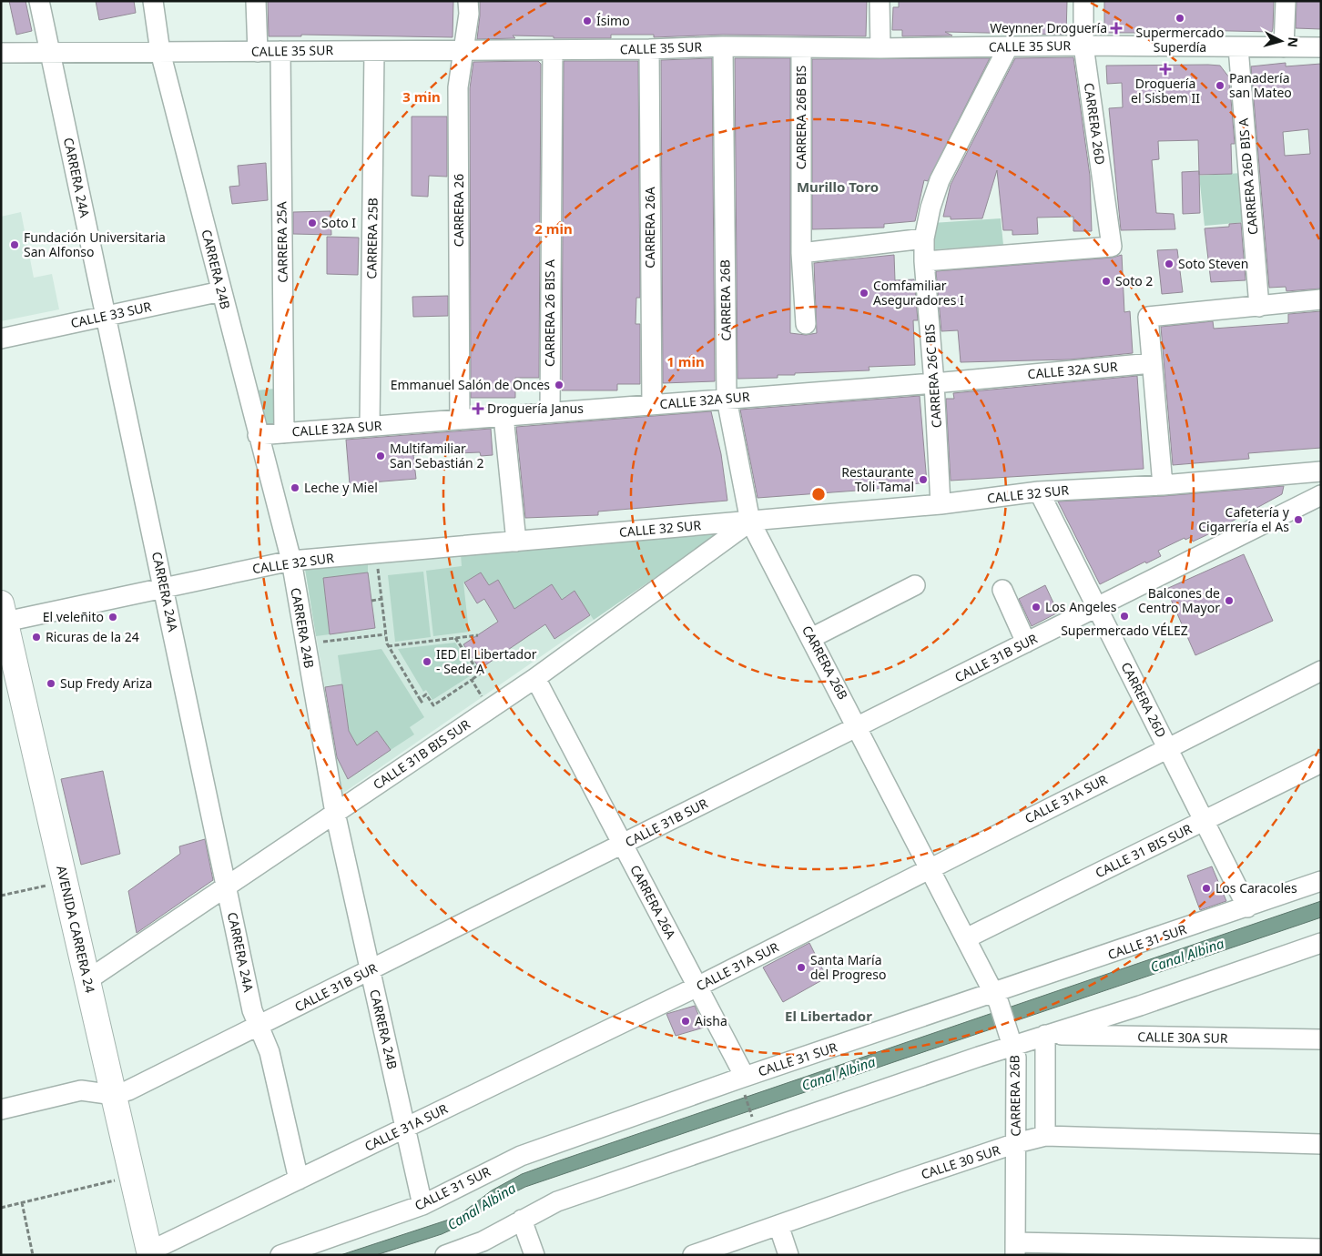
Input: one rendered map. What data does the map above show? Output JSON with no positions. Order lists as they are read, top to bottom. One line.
{"streets":{"main road":["AVENIDA CARRERA 24"],"street":["CALLE 35 SUR","CARRERA 26B BIS","CARRERA 26D","CARRERA 26D BIS A","CARRERA 24A","CARRERA 26","CARRERA 26A","CARRERA 25B","CARRERA 25A","CARRERA 24B","CARRERA 26B","CARRERA 26 BIS A","CALLE 33 SUR","CALLE 32A SUR","CARRERA 26C BIS","CALLE 32 SUR","CALLE 31B SUR","CALLE 31B BIS SUR","CALLE 31A SUR","CALLE 31 BIS SUR","CALLE 31 SUR","CALLE 30A SUR","CALLE 30 SUR"]},"crossings":[["CALLE 35 SUR","CARRERA 26B BIS"],["CALLE 35 SUR","CARRERA 26D"],["CALLE 35 SUR","CARRERA 26D BIS A"],["CALLE 35 SUR","CARRERA 24A"],["CALLE 35 SUR","CARRERA 26"],["CALLE 35 SUR","CARRERA 26A"],["CALLE 35 SUR","CARRERA 25B"],["CALLE 35 SUR","CARRERA 25A"],["CALLE 35 SUR","CARRERA 24B"],["CALLE 35 SUR","CARRERA 26B"],["CALLE 35 SUR","CARRERA 26 BIS A"],["CALLE 35 SUR","CARRERA 26C BIS"],["CARRERA 26D","CARRERA 26C BIS"],["CARRERA 26D","CALLE 32 SUR"],["CARRERA 26D","CALLE 31B SUR"],["CARRERA 26D","CALLE 31A SUR"],["CARRERA 26D","CALLE 31 BIS SUR"],["CARRERA 26D","CALLE 31 SUR"],["CARRERA 24A","CALLE 33 SUR"],["CARRERA 24A","CALLE 32 SUR"],["CARRERA 24A","CALLE 31B SUR"],["CARRERA 24A","CALLE 31B BIS SUR"],["CARRERA 24A","CALLE 31A SUR"],["CARRERA 26","CALLE 32A SUR"],["CARRERA 26A","CALLE 32A SUR"],["CARRERA 26A","CALLE 31B SUR"],["CARRERA 26A","CALLE 31B BIS SUR"],["CARRERA 26A","CALLE 31A SUR"],["CARRERA 26A","CALLE 31 SUR"],["CARRERA 25B","CALLE 32A SUR"],["CARRERA 25A","CALLE 32A SUR"],["CARRERA 24B","CALLE 33 SUR"],["CARRERA 24B","CALLE 32A SUR"],["CARRERA 24B","CALLE 32 SUR"],["CARRERA 24B","CALLE 31B SUR"],["CARRERA 24B","CALLE 31B BIS SUR"],["CARRERA 24B","CALLE 31A SUR"],["CARRERA 24B","CALLE 31 SUR"],["CARRERA 26B","CALLE 32A SUR"],["CARRERA 26B","CALLE 32 SUR"],["CARRERA 26B","CALLE 31B SUR"],["CARRERA 26B","CALLE 31B BIS SUR"],["CARRERA 26B","CALLE 31A SUR"],["CARRERA 26B","CALLE 31 BIS SUR"],["CARRERA 26B","CALLE 31 SUR"],["CARRERA 26B","CALLE 30 SUR"],["CARRERA 26 BIS A","CALLE 32A SUR"],["CALLE 32A SUR","CARRERA 26C BIS"],["CARRERA 26C BIS","CALLE 32 SUR"],["CALLE 32 SUR","CALLE 31B BIS SUR"],["CALLE 32 SUR","AVENIDA CARRERA 24"],["CALLE 31B SUR","AVENIDA CARRERA 24"],["CALLE 31B BIS SUR","AVENIDA CARRERA 24"],["CALLE 31A SUR","AVENIDA CARRERA 24"]],"districts":["Murillo Toro","El Libertador"],"water":["Canal Albina"],"places":{"other":["Supermercado Superdía","Ísimo","Panadería san Mateo","Soto I","Fundación Universitaria San Alfonso","Soto Steven","Soto 2","Comfamiliar Aseguradores I","Emmanuel Salón de Onces","Multifamiliar San Sebastián 2","Restaurante Toli Tamal","Leche y Miel","Cafetería y Cigarrería el As","Balcones de Centro Mayor","Los Angeles","Supermercado VÉLEZ","El veleñito","Ricuras de la 24","IED El Libertador - Sede A","Sup Fredy Ariza","Los Caracoles","Santa María del Progreso","Aisha"],"health":["Weynner Droguería","Droguería el Sisbem II","Droguería Janus"]},"north":"right","rings":["3 min","2 min","1 min"]}
